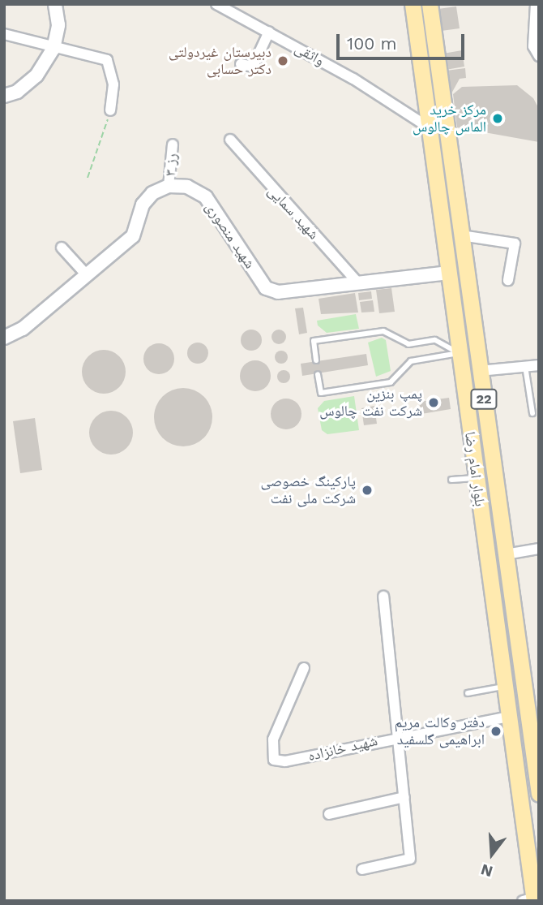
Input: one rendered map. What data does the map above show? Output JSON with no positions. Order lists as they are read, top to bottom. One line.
{"streets":{"main road":["22","بلوار امام رضا"],"street":["واثقی","رز ۳","شهید سمایی","شهید منصوری","شهید خانزاده"]},"crossings":[["واثقی","بلوار امام رضا"],["رز ۳","شهید منصوری"],["شهید سمایی","شهید منصوری"],["شهید منصوری","بلوار امام رضا"],["بلوار امام رضا","شهید خانزاده"]],"places":["دبیرستان غیردولتی دکتر حسابی","مرکز خرید الماس چالوس","پمپ بنزین شرکت نفت چالوس","پارکینگ خصوصی شرکت ملی نفت","دفتر وکالت مریم ابراهیمی گلسفید"],"scale_bar":"100 m","north":"bottom"}
